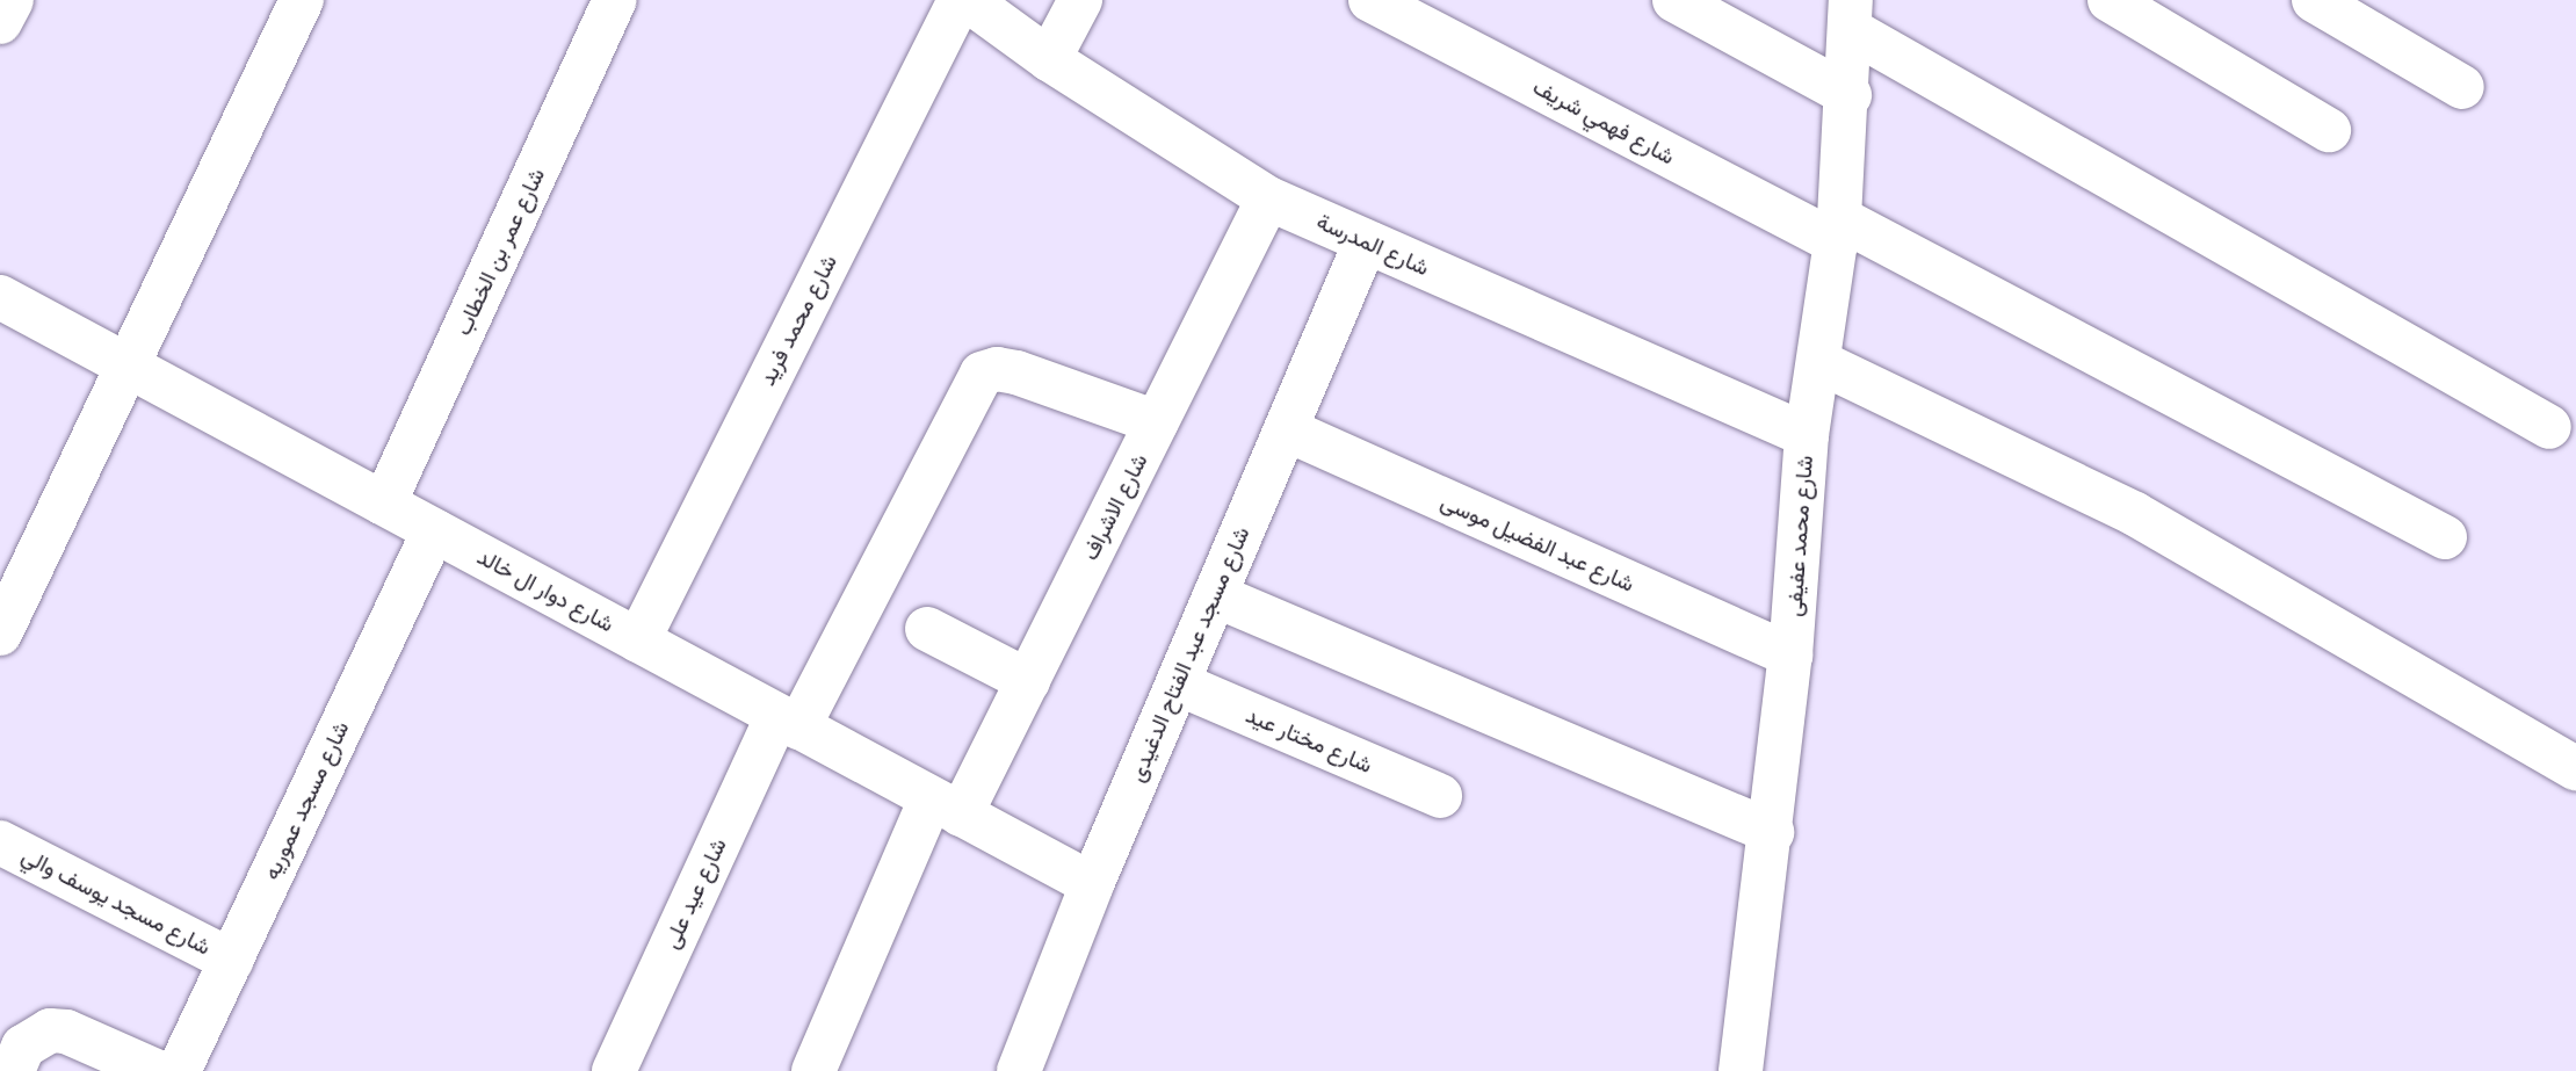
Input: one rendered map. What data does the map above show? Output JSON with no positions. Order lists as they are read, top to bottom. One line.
{"streets":{"street":["شارع فهمي شريف","شارع المدرسة","شارع عمر بن الخطاب","شارع محمد فريد","شارع الاشراف","شارع محمد عفيفى","شارع عبد الفضيل موسى","شارع دوار ال خالد","شارع مسجد عبد الفتاح الدغيدى","شارع مختار عيد","شارع مسجد عموريه","شارع عيد على","شارع مسجد يوسف والي"]},"crossings":[["شارع فهمي شريف","شارع محمد عفيفى"],["شارع المدرسة","شارع الاشراف"],["شارع المدرسة","شارع محمد عفيفى"],["شارع المدرسة","شارع مسجد عبد الفتاح الدغيدى"],["شارع عمر بن الخطاب","شارع دوار ال خالد"],["شارع محمد فريد","شارع دوار ال خالد"],["شارع الاشراف","شارع دوار ال خالد"],["شارع الاشراف","شارع عيد على"],["شارع محمد عفيفى","شارع عبد الفضيل موسى"],["شارع عبد الفضيل موسى","شارع مسجد عبد الفتاح الدغيدى"],["شارع دوار ال خالد","شارع مسجد عبد الفتاح الدغيدى"],["شارع دوار ال خالد","شارع مسجد عموريه"],["شارع دوار ال خالد","شارع عيد على"],["شارع مسجد عبد الفتاح الدغيدى","شارع مختار عيد"],["شارع مسجد عموريه","شارع مسجد يوسف والي"]]}
